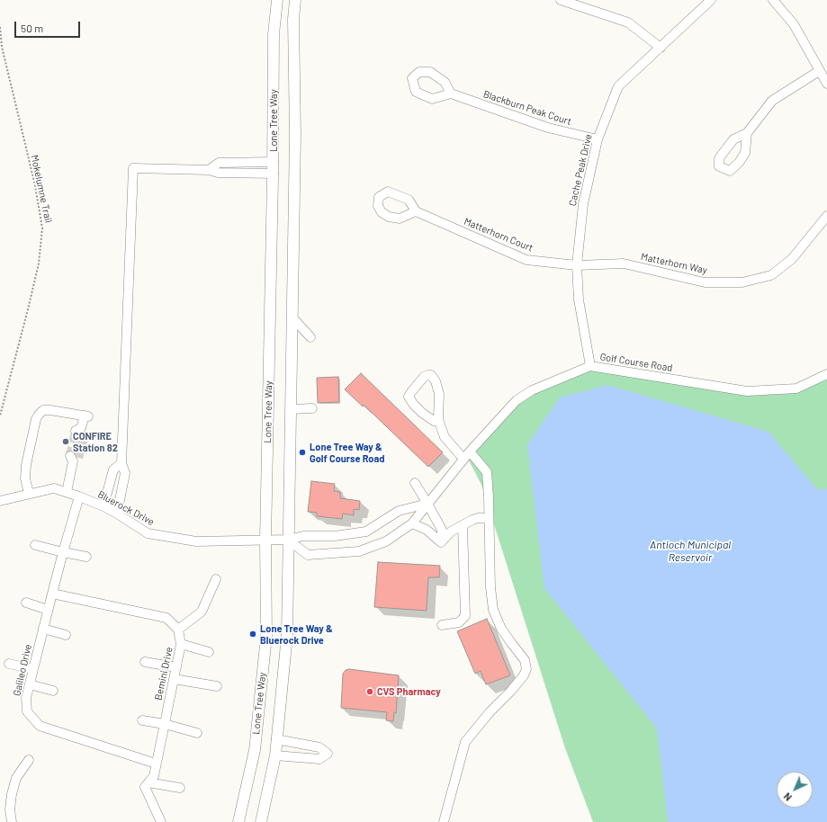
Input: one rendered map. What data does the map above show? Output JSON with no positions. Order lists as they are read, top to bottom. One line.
{"streets":{"main road":["Lone Tree Way"],"street":["Blackburn Peak Court","Cache Peak Drive","Matterhorn Court","Matterhorn Way","Golf Course Road","Bluerock Drive","Galileo Drive","Bemini Drive"],"path":["Mokelumne Trail"]},"crossings":[["Blackburn Peak Court","Cache Peak Drive"],["Lone Tree Way","Bluerock Drive"],["Cache Peak Drive","Matterhorn Court"],["Cache Peak Drive","Matterhorn Way"],["Cache Peak Drive","Golf Course Road"],["Matterhorn Court","Matterhorn Way"],["Golf Course Road","Bluerock Drive"],["Bluerock Drive","Galileo Drive"],["Galileo Drive","Bemini Drive"]],"water":["Antioch Municipal Reservoir"],"places":["CONFIRE Station 82","Lone Tree Way & Golf Course Road","Lone Tree Way & Bluerock Drive","CVS Pharmacy"],"scale_bar":"50 m","north":"bottom left"}
